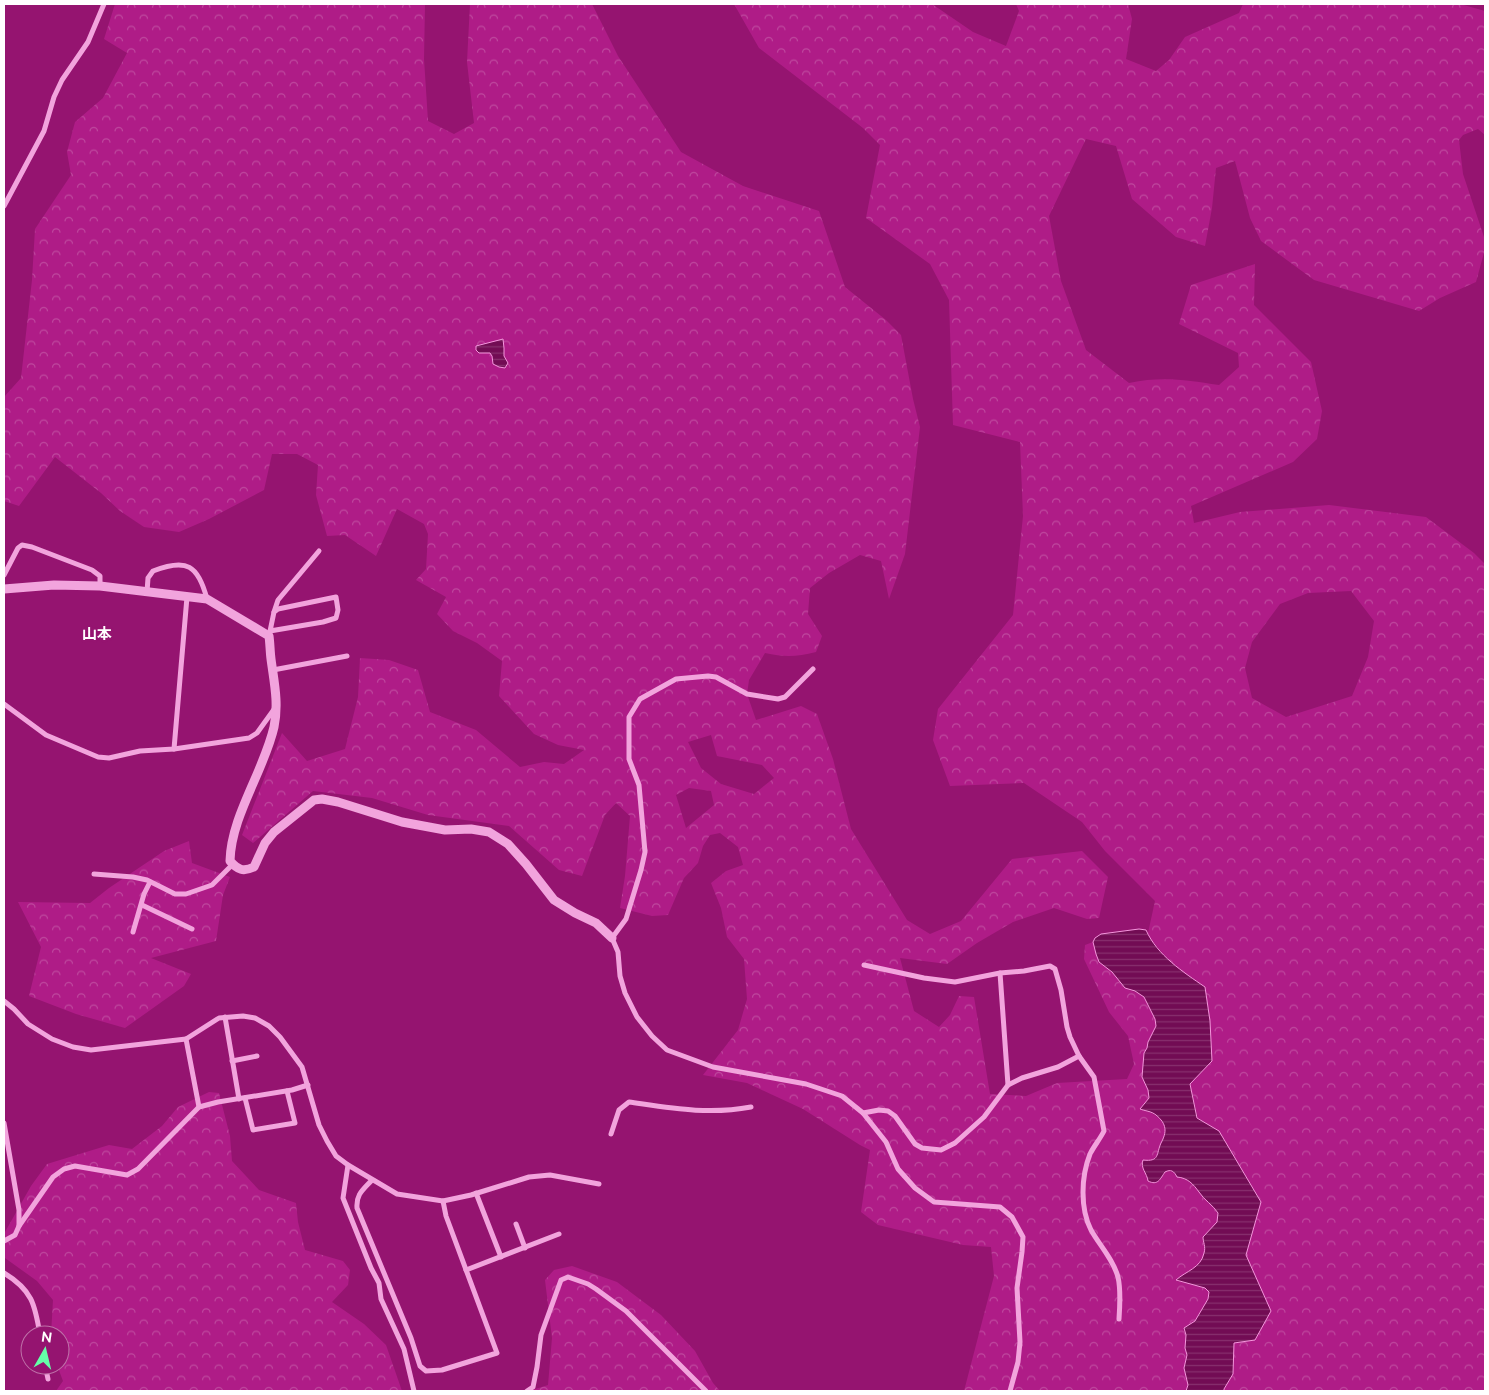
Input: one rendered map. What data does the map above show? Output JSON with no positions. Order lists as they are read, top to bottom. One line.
{"districts":["山本"],"north":"top"}
